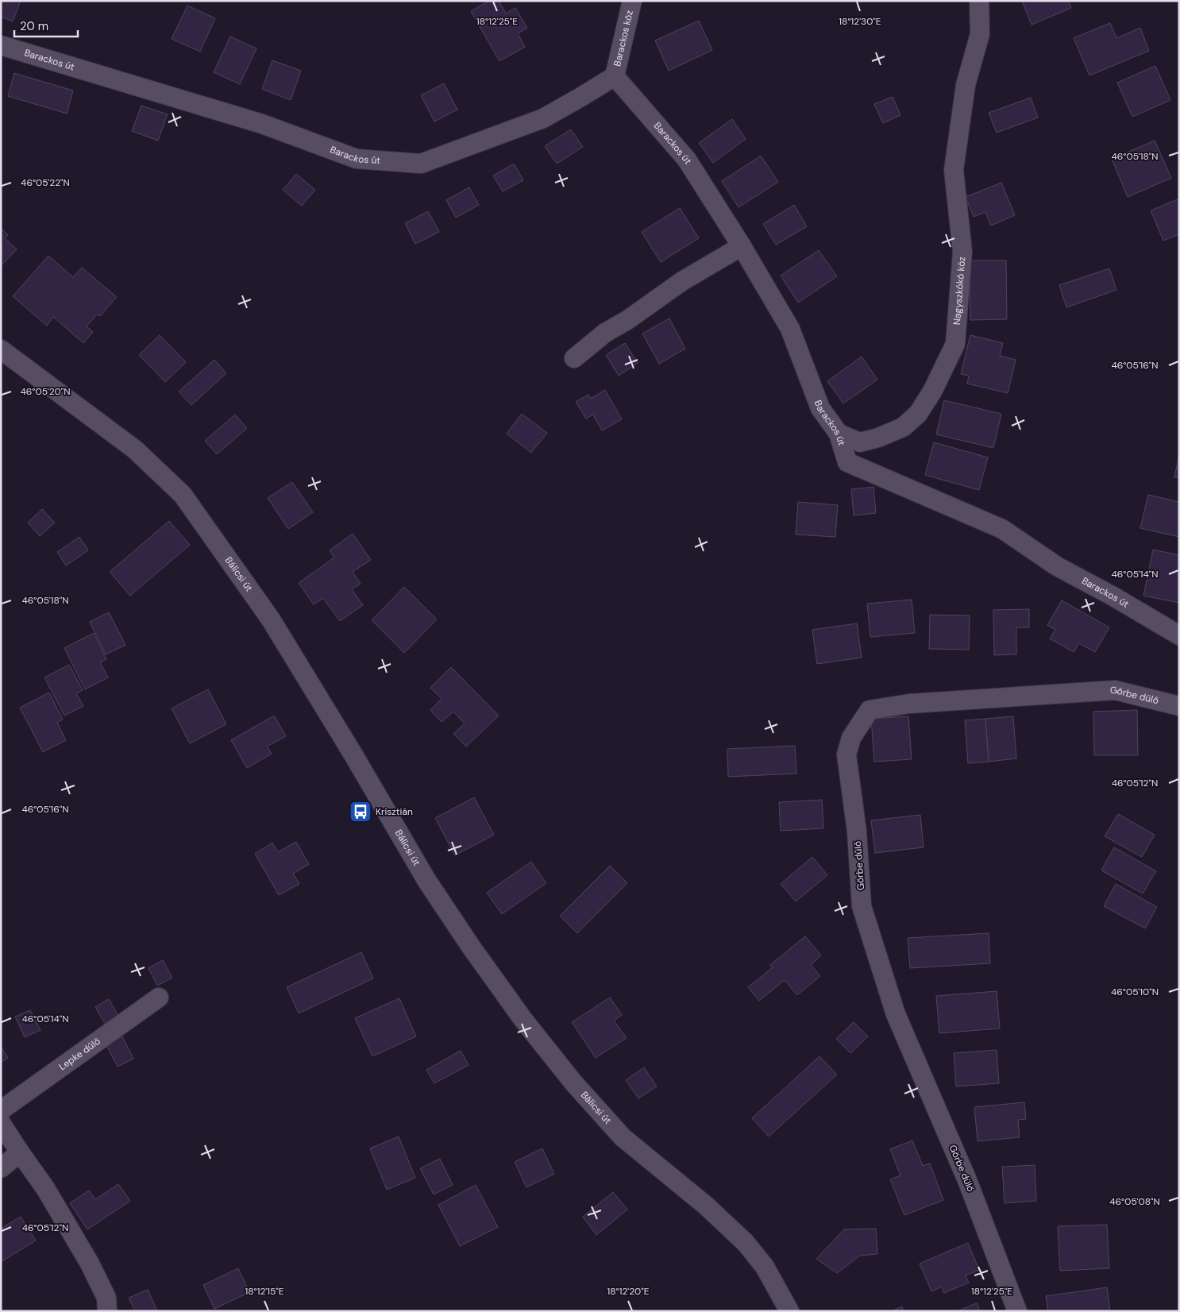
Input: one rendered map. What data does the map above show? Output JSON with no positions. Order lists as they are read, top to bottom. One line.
{"streets":{"street":["Barackos köz","Barackos út","Nagyszkókó köz","Bálicsi út","Görbe dűlő","Lepke dűlő"]},"crossings":[["Barackos köz","Barackos út"],["Barackos út","Nagyszkókó köz"]],"places":{"bus stop":["Krisztián"]},"scale_bar":"20 m","coordinates":["18°12'25\"E","18°12'30\"E","46°05'18\"N","46°05'22\"N","46°05'16\"N","46°05'20\"N","46°05'14\"N","46°05'12\"N","46°05'10\"N","46°05'08\"N","18°12'15\"E","18°12'20\"E"]}
